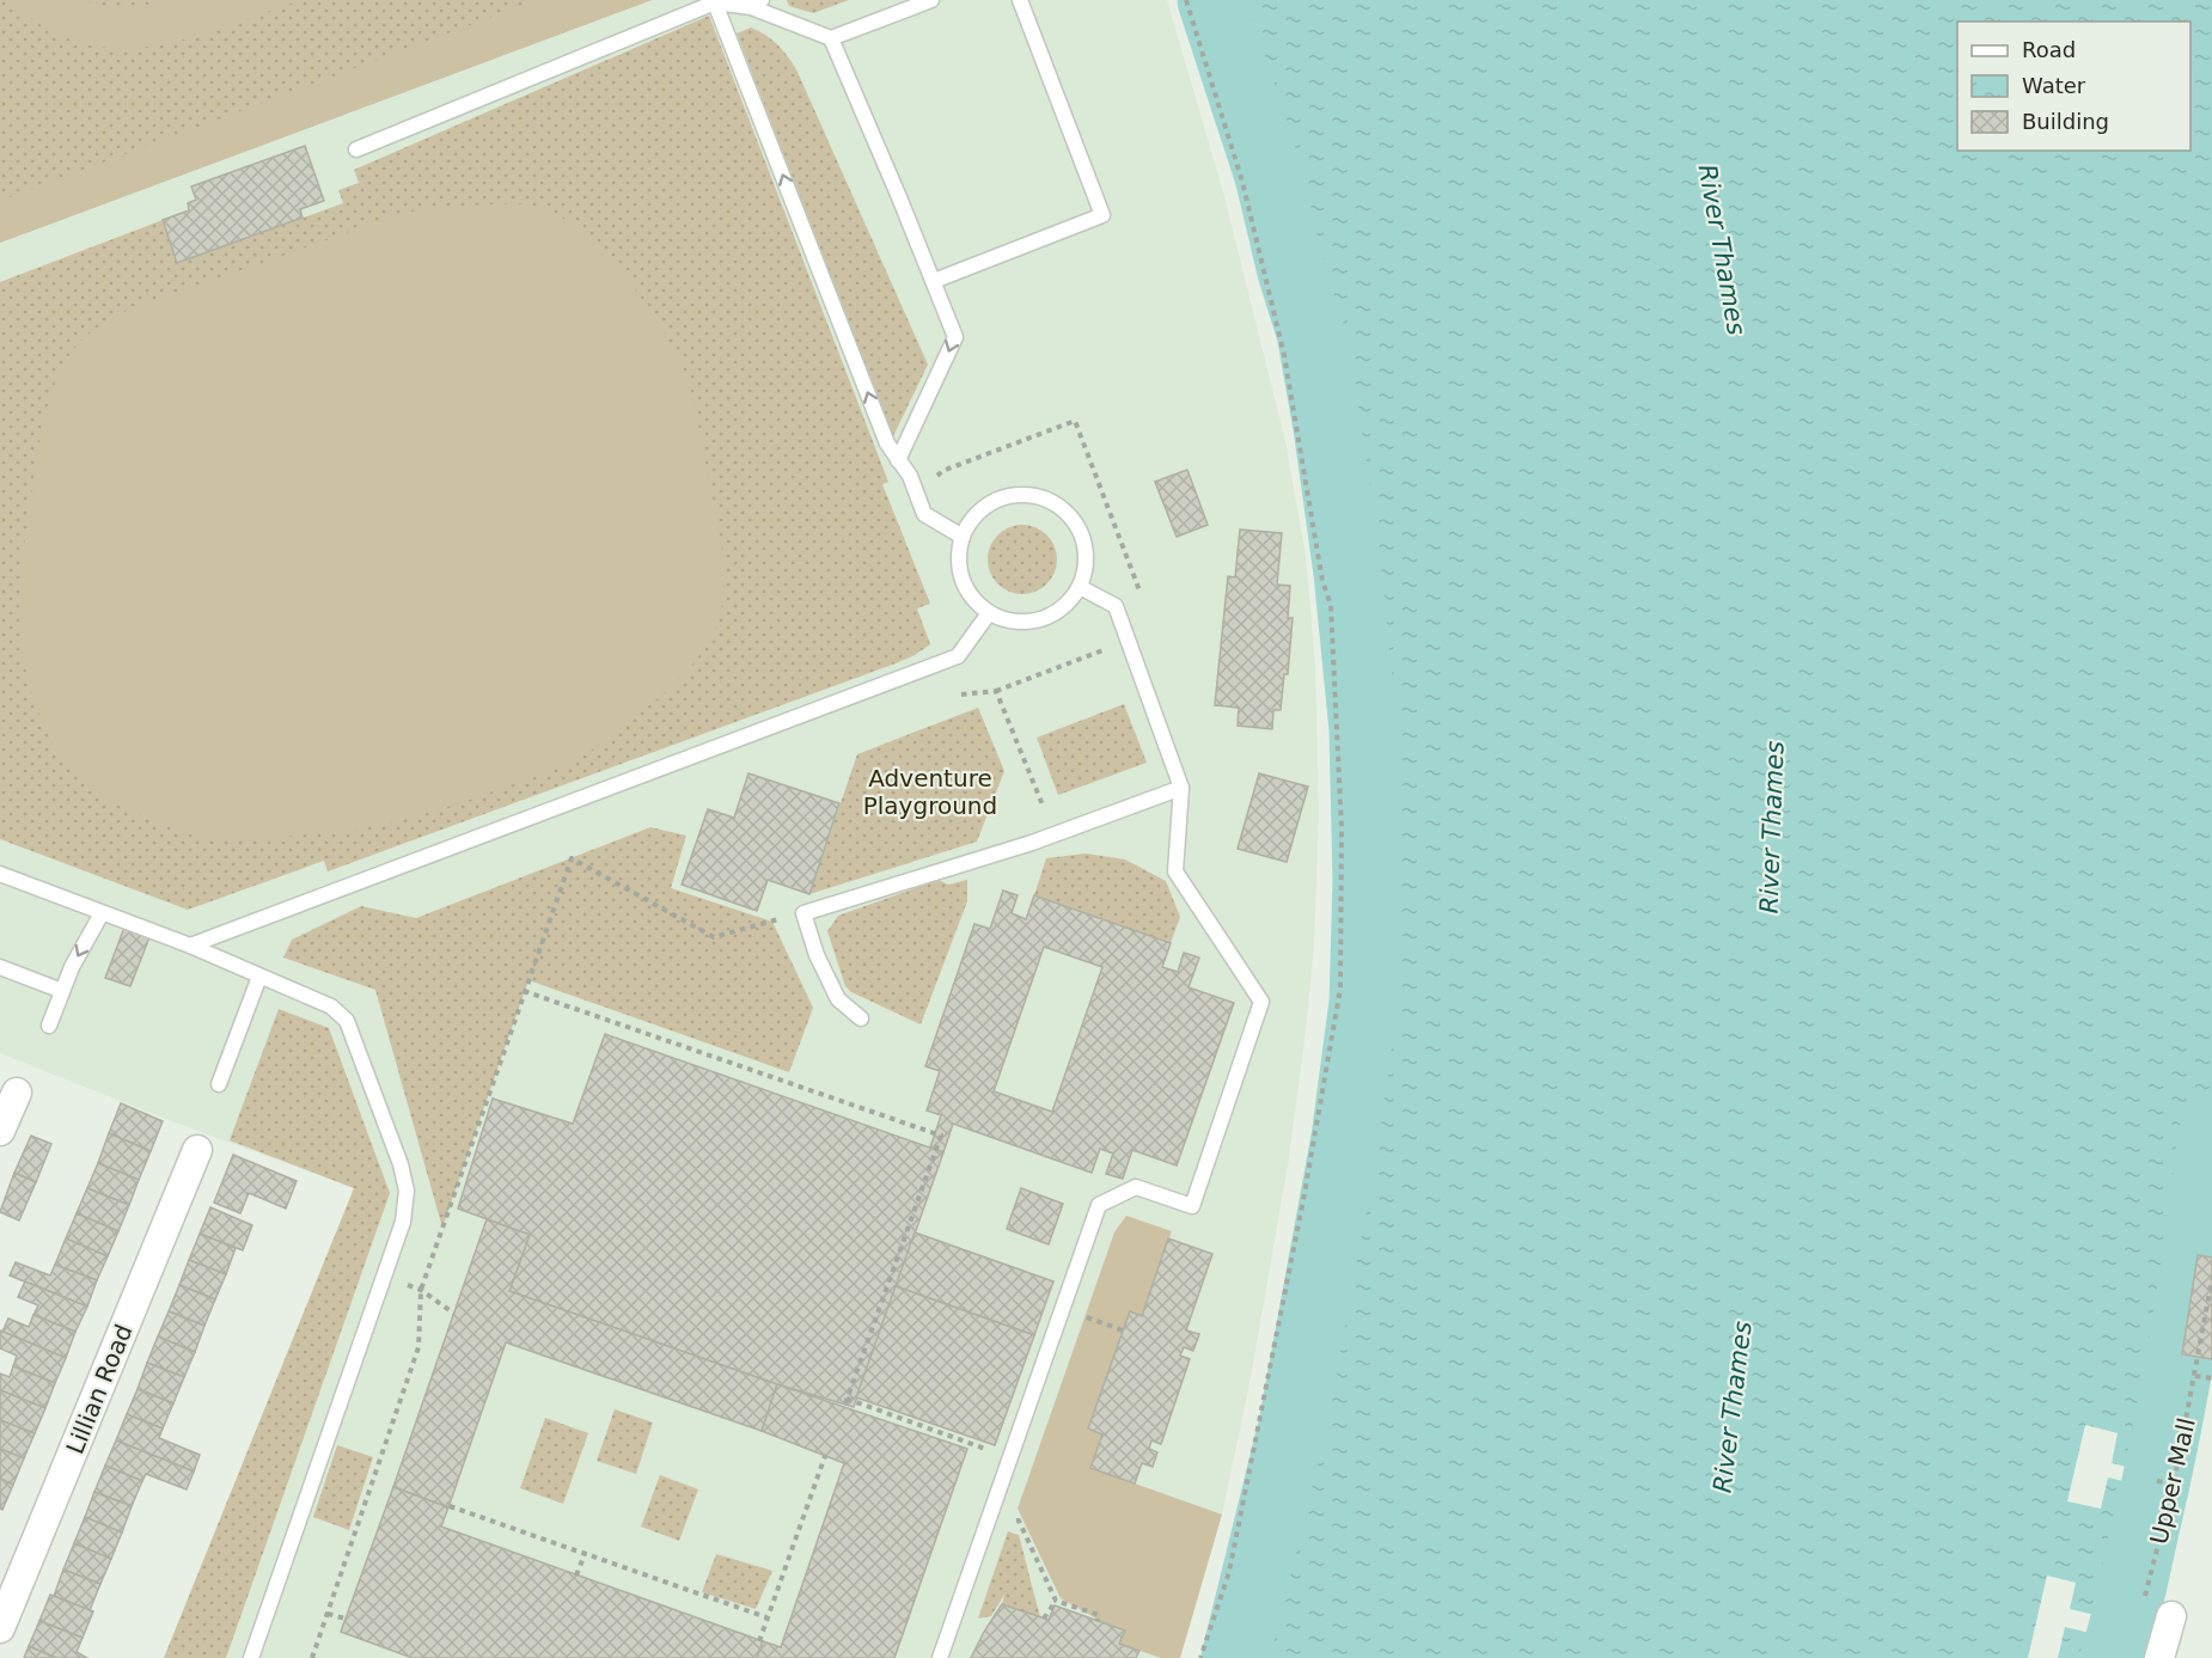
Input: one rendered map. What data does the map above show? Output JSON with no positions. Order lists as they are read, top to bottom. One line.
{"streets":{"street":["Lillian Road"],"path":["Upper Mall"]},"water":["River Thames"],"parks":["Adventure Playground"],"legend":["Road","Water","Building"]}
